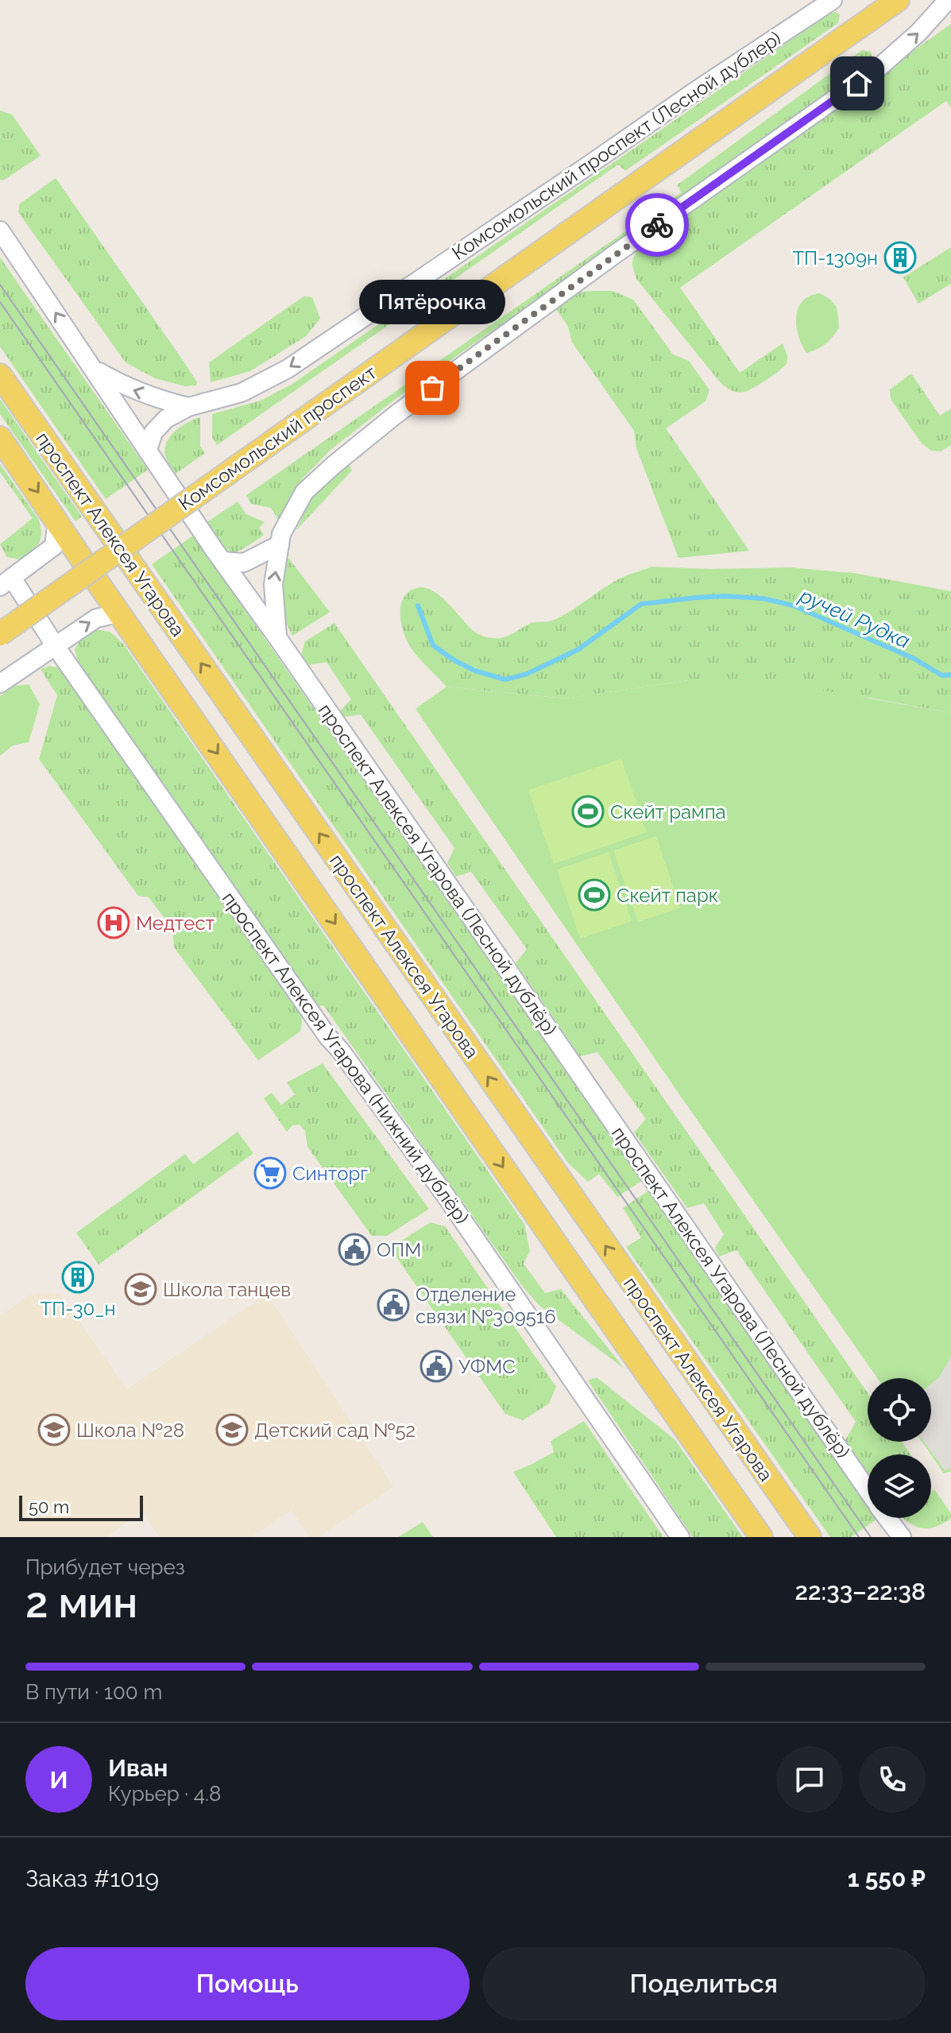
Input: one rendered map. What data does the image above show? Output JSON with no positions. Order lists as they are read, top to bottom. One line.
{"streets":{"main road":["Комсомольский проспект","проспект Алексея Угарова"],"street":["Комсомольский проспект (Лесной дублер)","проспект Алексея Угарова (Лесной дублёр)","проспект Алексея Угарова (Нижний дублёр)"]},"crossings":[["Комсомольский проспект (Лесной дублер)","проспект Алексея Угарова (Лесной дублёр)"]],"water":["ручей Рудка"],"places":{"building":["ТП-1309н","ТП-30_н"],"other":["Пятёрочка"],"sports":["Скейт рампа","Скейт парк"],"hospital":["Медтест"],"supermarket":["Синторг"],"public building":["ОПМ","Отделение связи №309516","УФМС"],"school or university":["Школа танцев","Школа №28","Детский сад №52"]},"scale_bar":"50 m","page":{"bubble":"Пятёрочка","scale":"50 m","heading":["2 мин","Прибудет через","22:33–22:38"],"panel":["Иван","Курьер · 4.8","Заказ #1019","1 550 ₽"],"bar":"В пути · 100 m","round":"И","buttons":["Помощь","Поделиться"]}}
